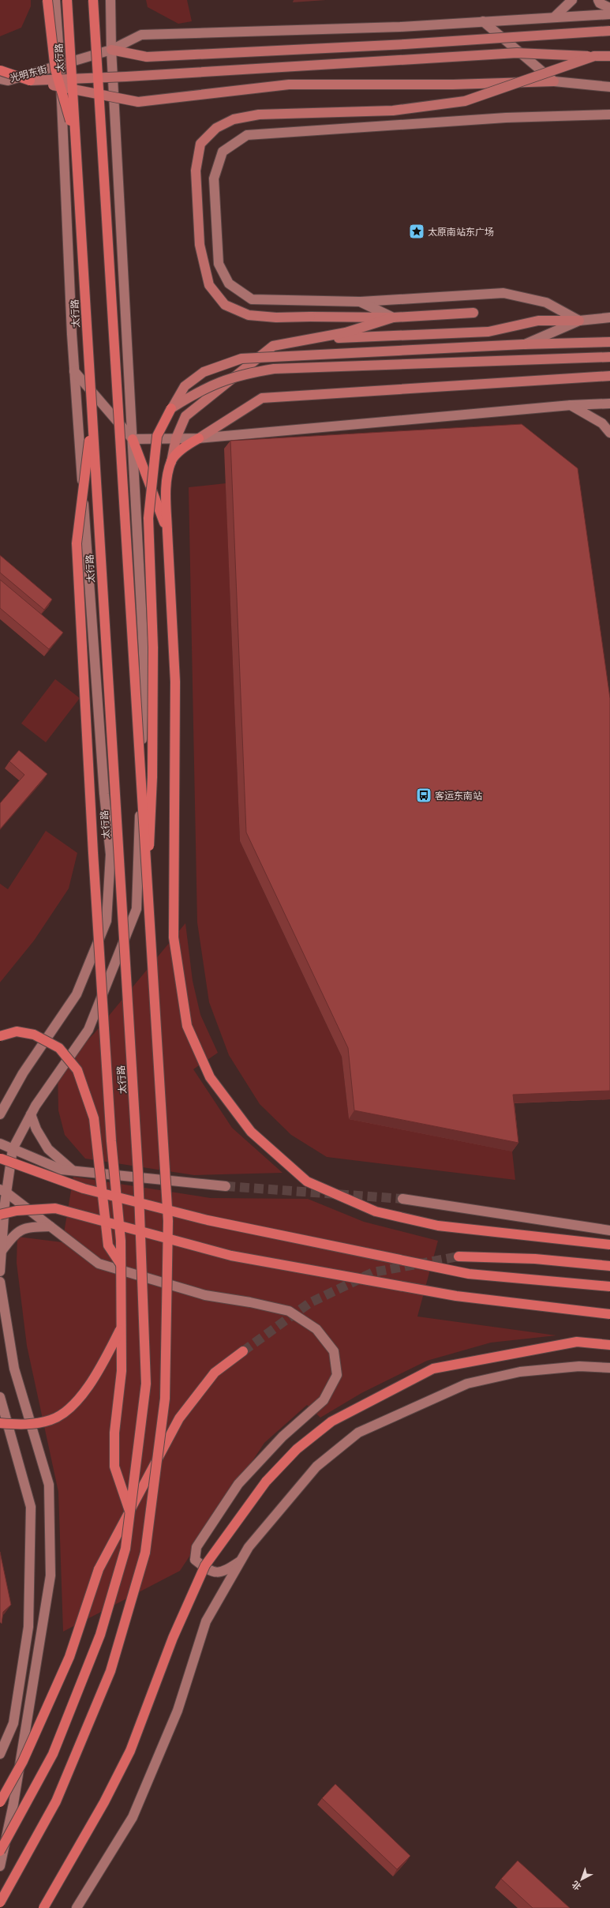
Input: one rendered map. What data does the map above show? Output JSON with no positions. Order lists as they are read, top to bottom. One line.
{"streets":{"highway":["太行路"],"main road":["光明东街"]},"places":{"place":["太原南站东广场"],"bus stop":["客运东南站"]},"north":"bottom left"}
